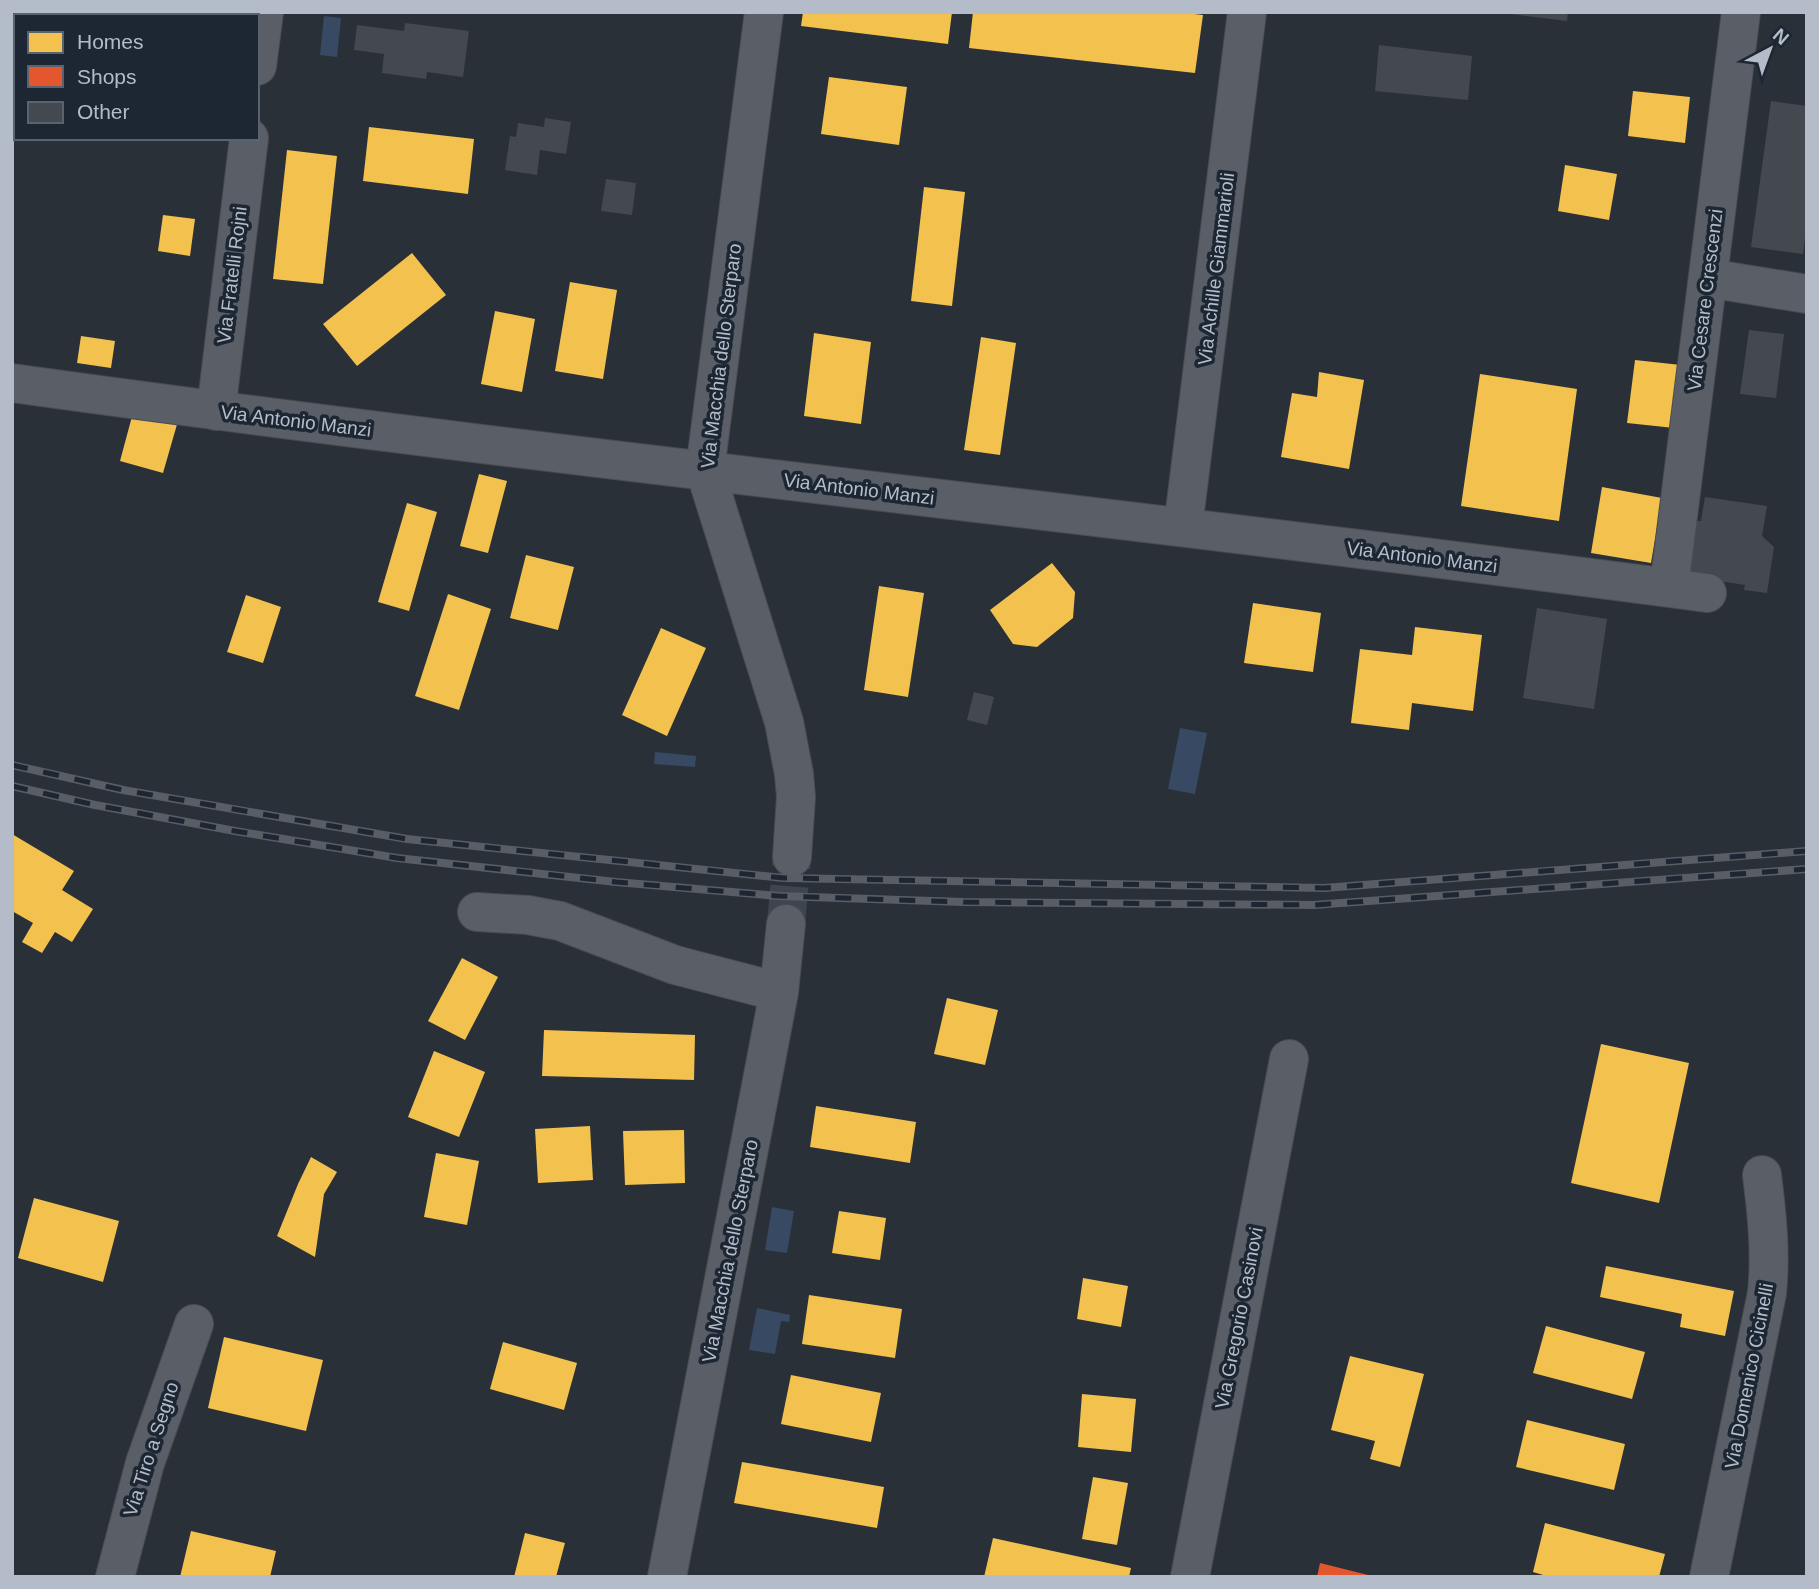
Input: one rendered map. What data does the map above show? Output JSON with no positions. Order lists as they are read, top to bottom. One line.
{"streets":{"street":["Via Achille Giammarioli","Via Fratelli Rojni","Via Cesare Crescenzi","Via Macchia dello Sterparo","Via Antonio Manzi","Via Gregorio Casinovi","Via Domenico Cicinelli","Via Tiro a Segno"]},"crossings":[["Via Achille Giammarioli","Via Antonio Manzi"],["Via Fratelli Rojni","Via Antonio Manzi"],["Via Cesare Crescenzi","Via Antonio Manzi"],["Via Macchia dello Sterparo","Via Antonio Manzi"]],"legend":["Homes","Shops","Other"],"north":"top right"}
